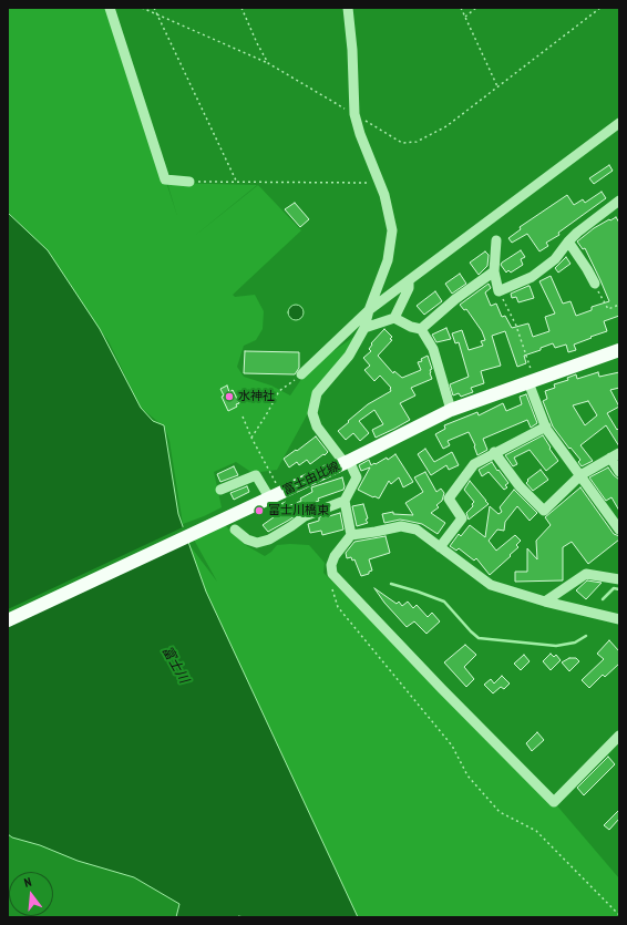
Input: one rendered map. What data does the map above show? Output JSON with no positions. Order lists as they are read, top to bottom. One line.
{"streets":{"main road":["富士由比線"]},"water":["富士川"],"places":["水神社","富士川橋東"],"north":"top"}
